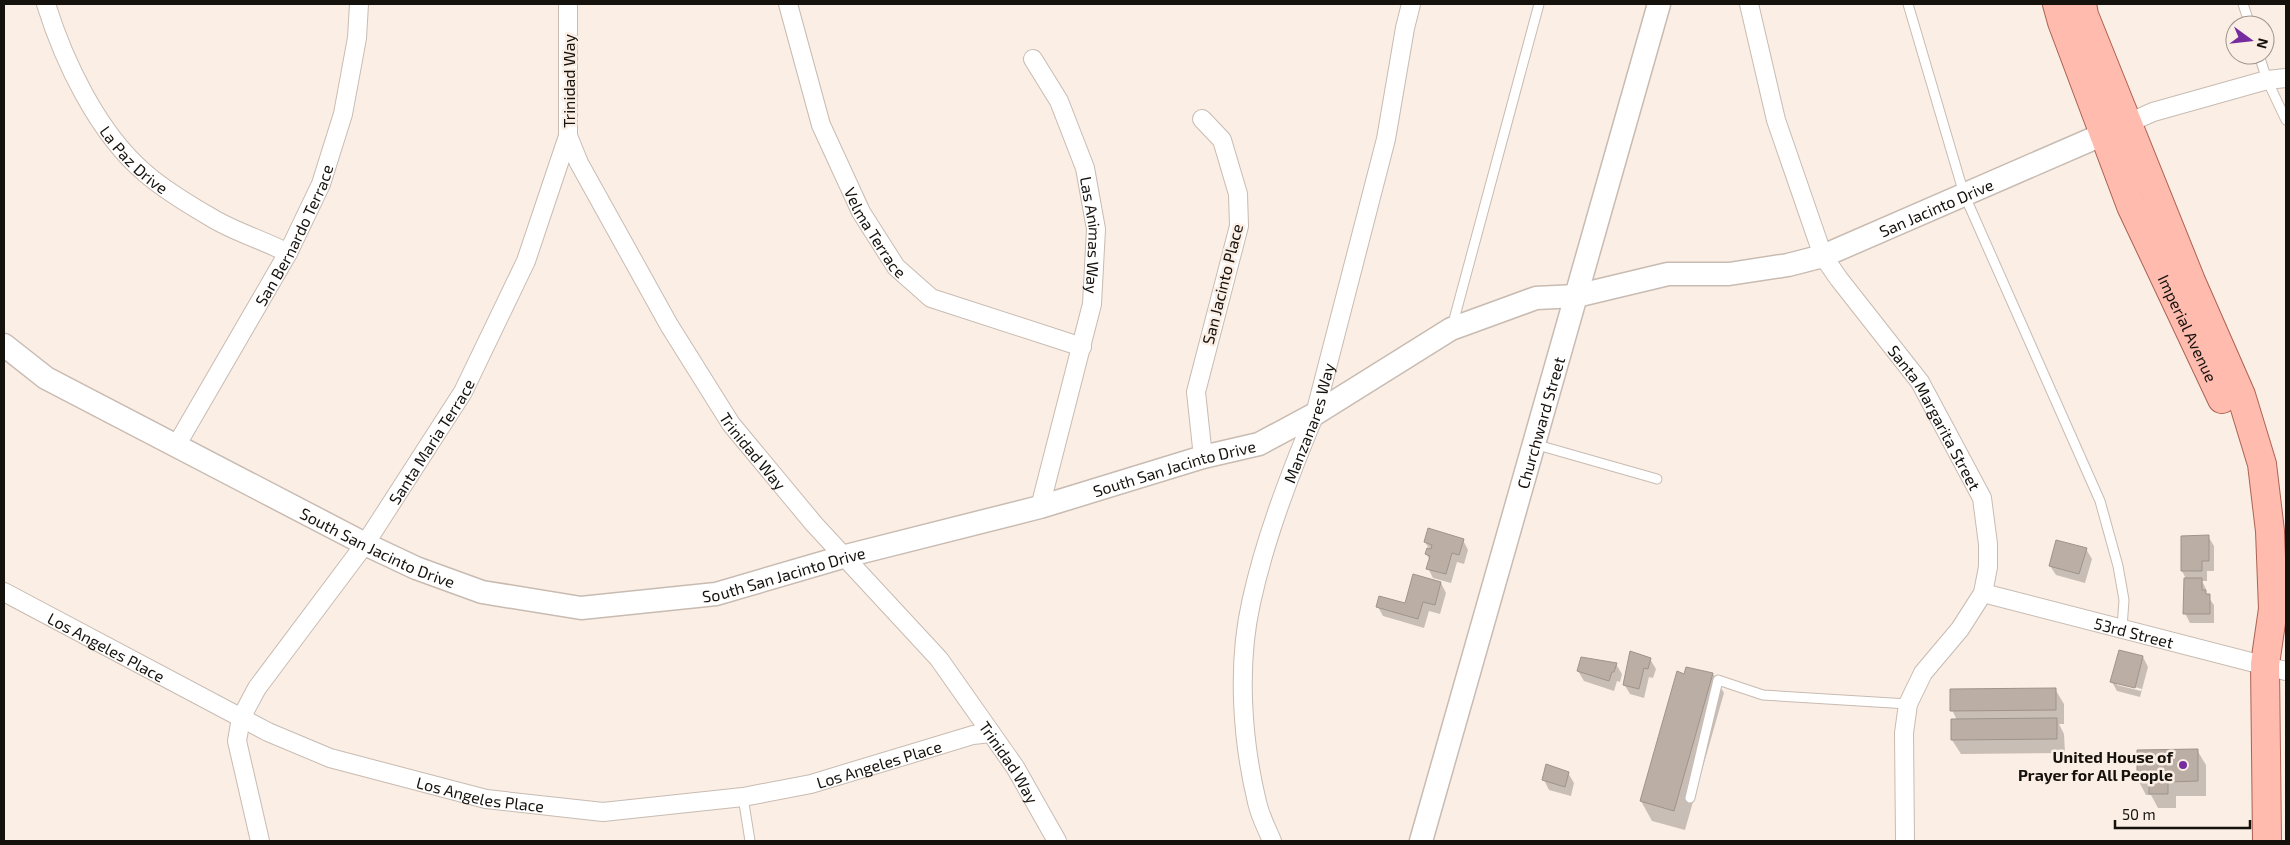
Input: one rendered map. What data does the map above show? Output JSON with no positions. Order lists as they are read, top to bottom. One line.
{"streets":{"main road":["Imperial Avenue"],"street":["Trinidad Way","La Paz Drive","San Jacinto Drive","Velma Terrace","San Bernardo Terrace","Las Animas Way","San Jacinto Place","Santa Margarita Street","Churchward Street","Manzanares Way","Santa Maria Terrace","South San Jacinto Drive","53rd Street","Los Angeles Place"]},"crossings":[["Trinidad Way","Santa Maria Terrace"],["Trinidad Way","South San Jacinto Drive"],["Trinidad Way","Los Angeles Place"],["La Paz Drive","San Bernardo Terrace"],["San Jacinto Drive","Imperial Avenue"],["San Jacinto Drive","Santa Margarita Street"],["San Jacinto Drive","Churchward Street"],["San Jacinto Drive","South San Jacinto Drive"],["Velma Terrace","Las Animas Way"],["San Bernardo Terrace","South San Jacinto Drive"],["Las Animas Way","South San Jacinto Drive"],["San Jacinto Place","South San Jacinto Drive"],["Imperial Avenue","53rd Street"],["Santa Margarita Street","53rd Street"],["Churchward Street","South San Jacinto Drive"],["Manzanares Way","South San Jacinto Drive"],["Santa Maria Terrace","South San Jacinto Drive"],["Santa Maria Terrace","Los Angeles Place"]],"places":["United House of Prayer for All People"],"scale_bar":"50 m","north":"right"}
